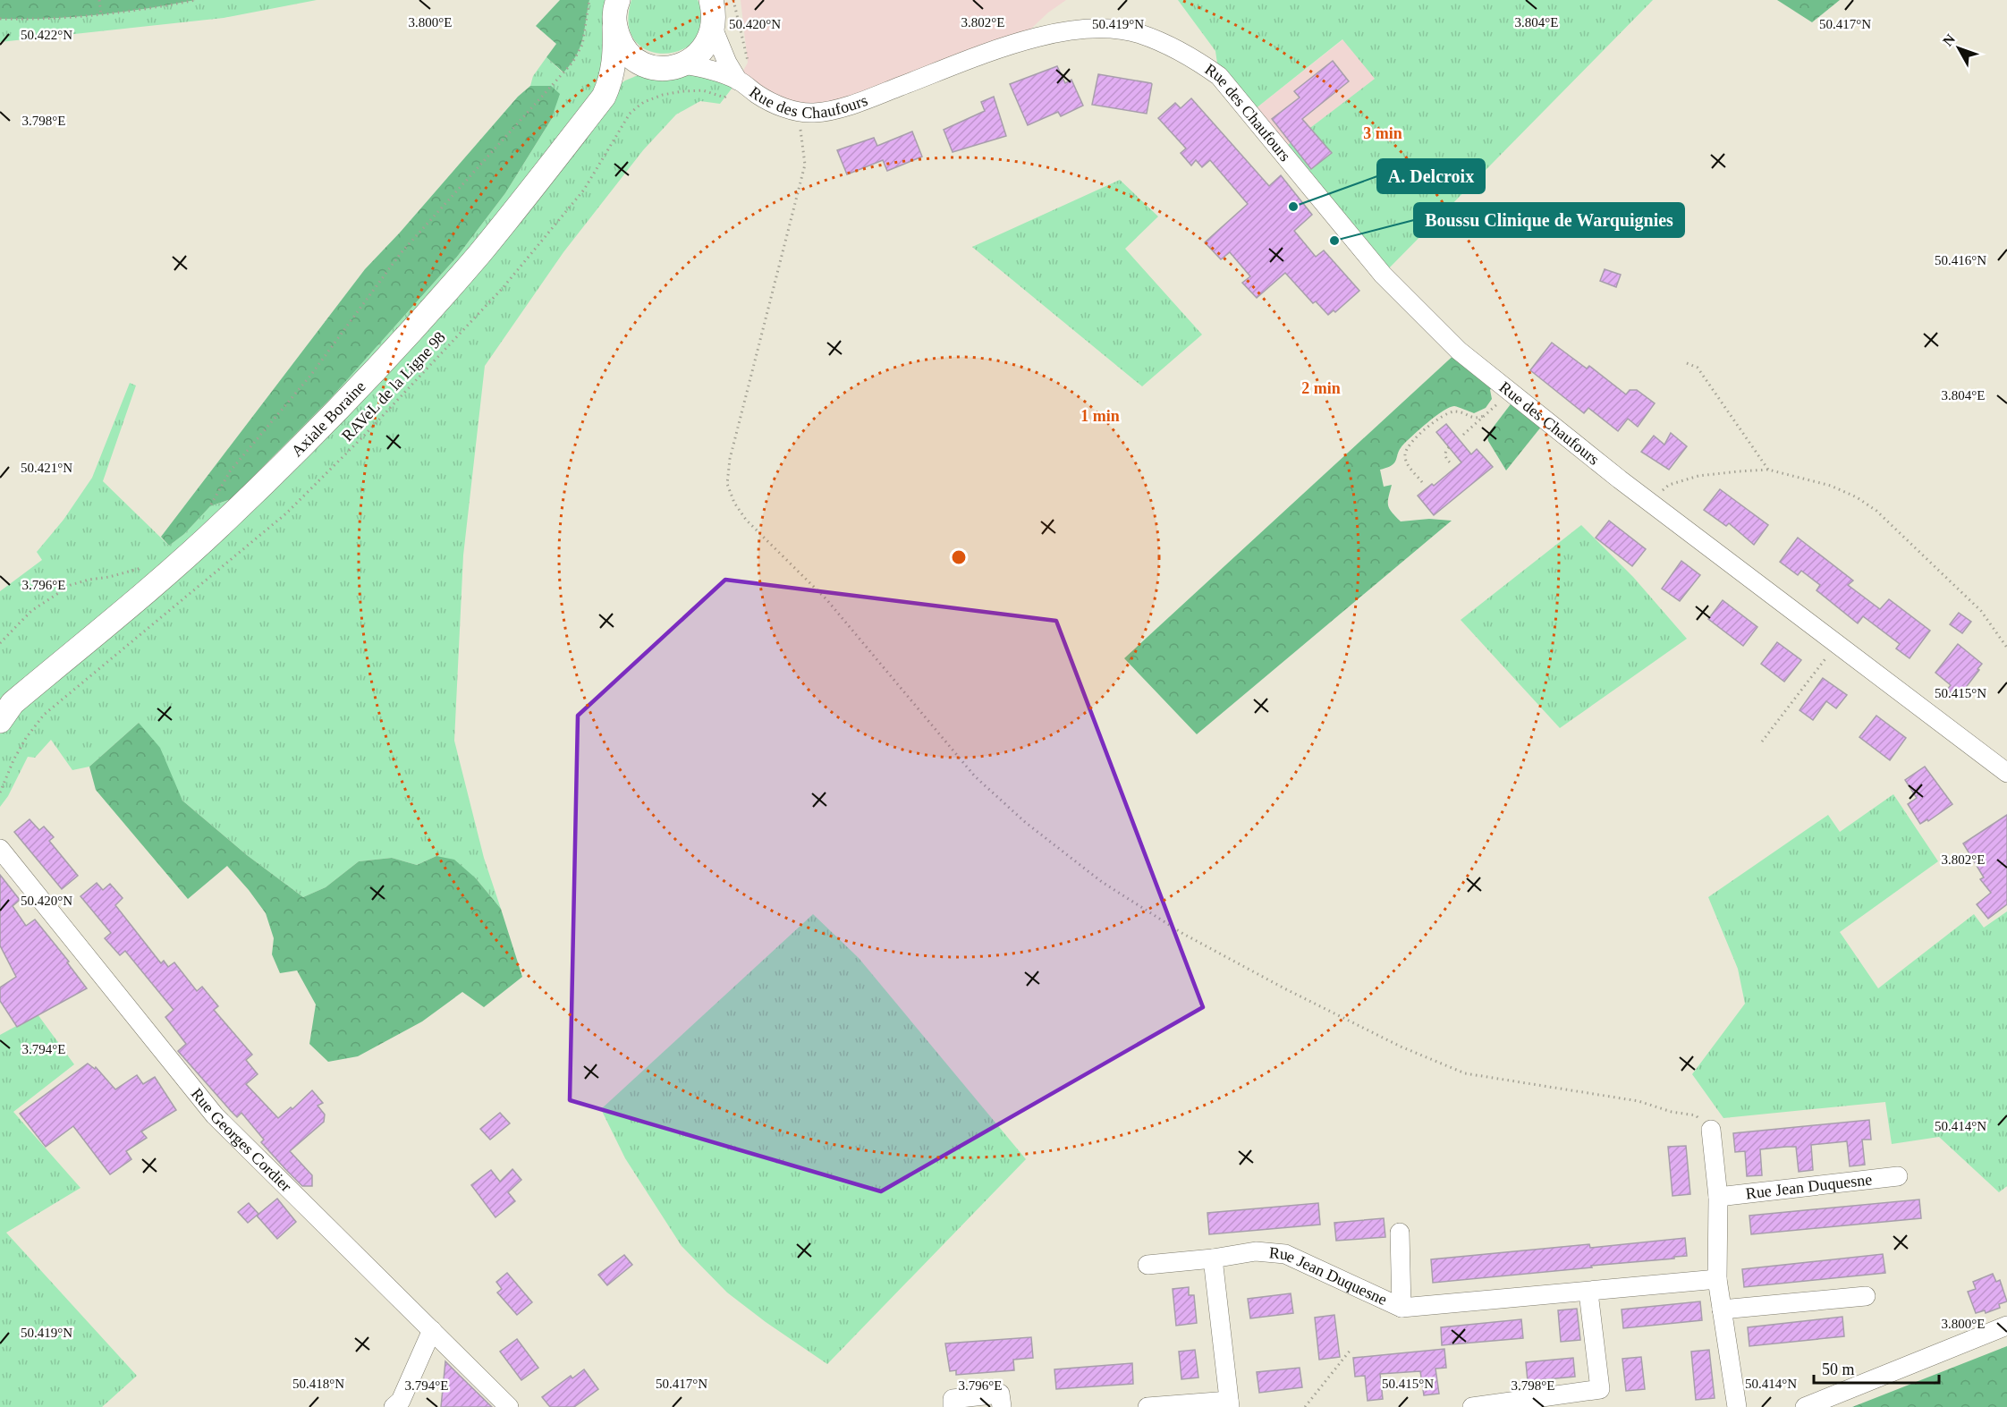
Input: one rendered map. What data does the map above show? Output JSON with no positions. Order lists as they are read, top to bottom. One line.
{"streets":{"main road":["Axiale Boraine"],"street":["Rue des Chaufours","Rue Georges Cordier","Rue Jean Duquesne"],"path":["RAVeL de la Ligne 98"]},"crossings":[["Rue des Chaufours","RAVeL de la Ligne 98"],["Rue des Chaufours","Axiale Boraine"]],"places":["A. Delcroix","Boussu Clinique de Warquignies"],"scale_bar":"50 m","north":"top left","coordinates":["3.804°E","3.800°E","3.802°E","50.420°N","50.419°N","50.417°N","50.422°N","3.798°E","50.416°N","50.421°N","3.796°E","50.415°N","3.794°E","50.414°N","50.418°N"],"rings":["3 min","2 min","1 min"]}
